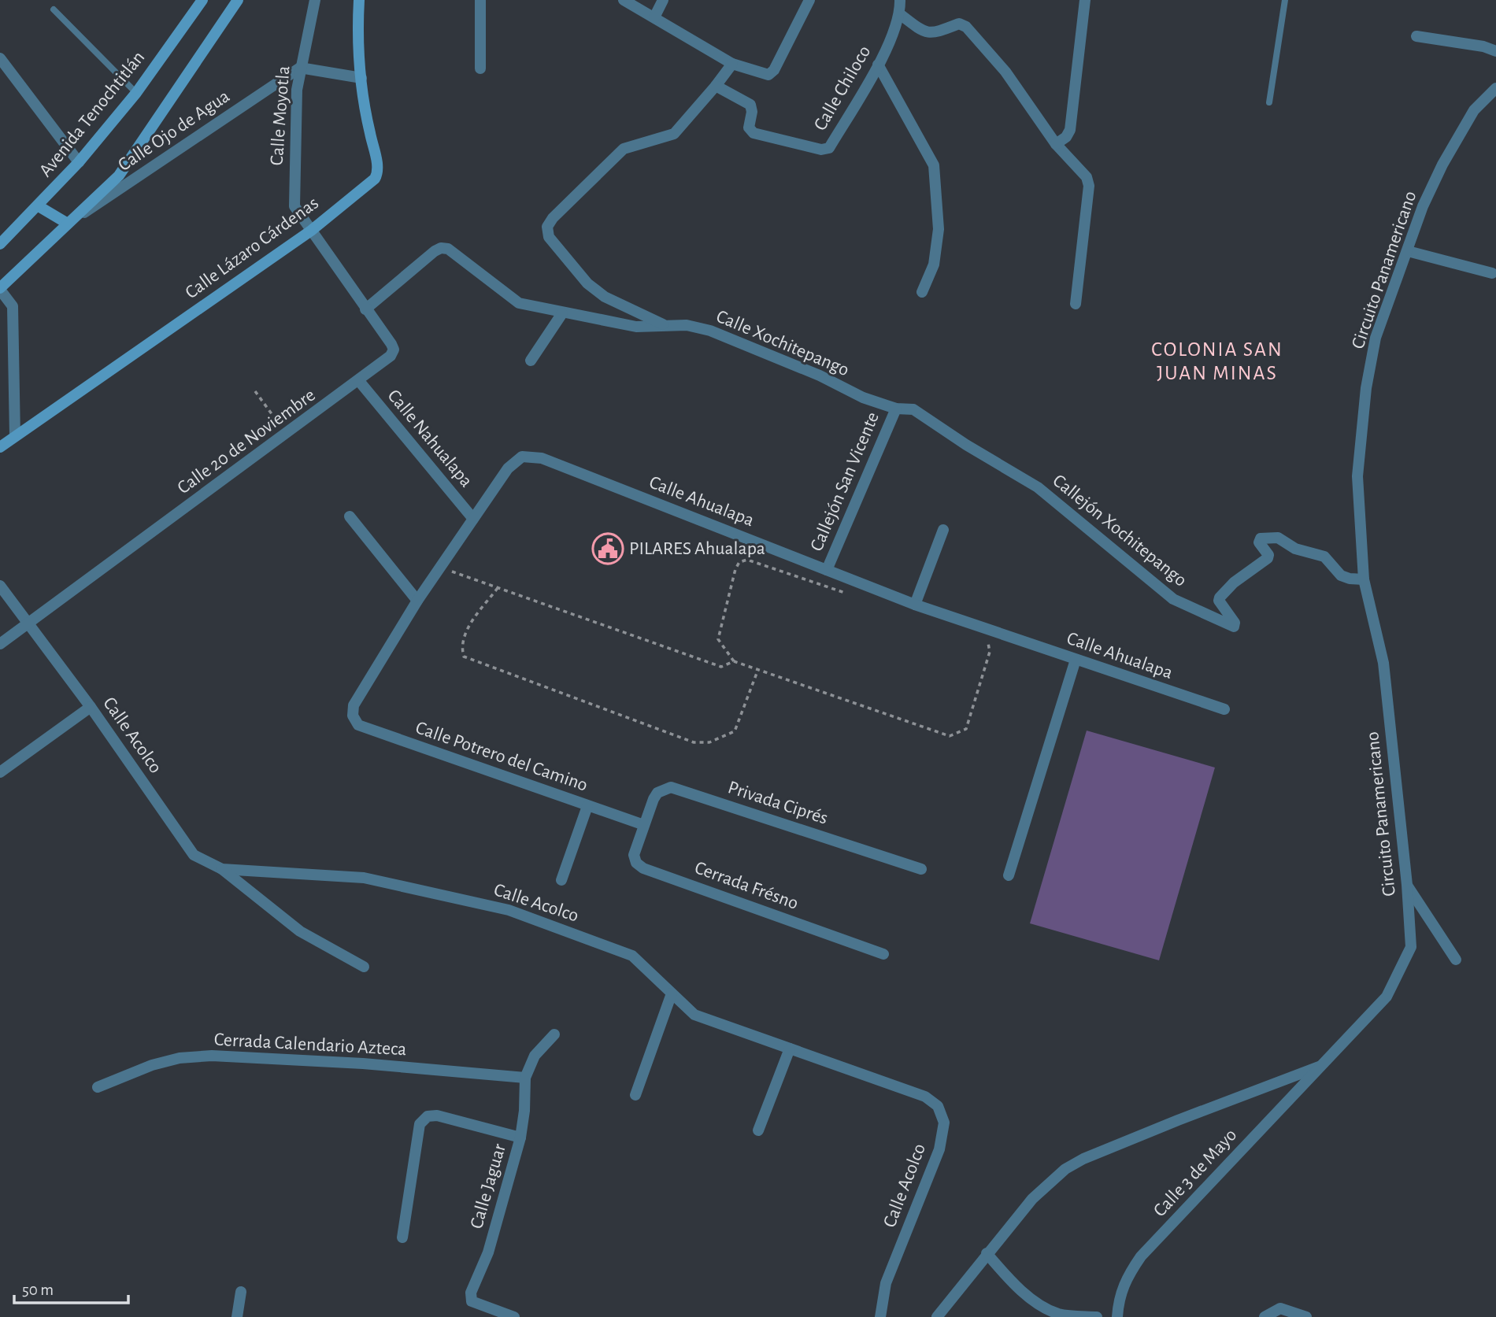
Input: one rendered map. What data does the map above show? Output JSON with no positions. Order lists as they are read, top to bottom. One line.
{"streets":{"main road":["Avenida Tenochtitlán","Calle Lázaro Cárdenas"],"street":["Calle Chiloco","Calle Moyotla","Calle Ojo de Agua","Circuito Panamericano","Calle Xochitepango","Calle Nahualapa","Calle 20 de Noviembre","Callejón San Vicente","Calle Ahualapa","Callejón Xochitepango","Calle Acolco","Calle Potrero del Camino","Privada Ciprés","Cerrada Frésno","Cerrada Calendario Azteca","Calle 3 de Mayo","Calle Jaguar"]},"crossings":[["Calle Moyotla","Calle Ojo de Agua"],["Calle Moyotla","Calle Lázaro Cárdenas"],["Calle Moyotla","Calle 20 de Noviembre"],["Calle Lázaro Cárdenas","Calle 20 de Noviembre"],["Circuito Panamericano","Callejón Xochitepango"],["Circuito Panamericano","Calle 3 de Mayo"],["Calle Xochitepango","Calle 20 de Noviembre"],["Calle Xochitepango","Callejón San Vicente"],["Calle Xochitepango","Callejón Xochitepango"],["Calle Nahualapa","Calle 20 de Noviembre"],["Calle Nahualapa","Calle Ahualapa"],["Calle 20 de Noviembre","Calle Acolco"],["Callejón San Vicente","Calle Ahualapa"],["Callejón San Vicente","Callejón Xochitepango"],["Calle Ahualapa","Calle Potrero del Camino"],["Calle Potrero del Camino","Privada Ciprés"],["Calle Potrero del Camino","Cerrada Frésno"],["Privada Ciprés","Cerrada Frésno"],["Cerrada Calendario Azteca","Calle Jaguar"]],"districts":["COLONIA SAN JUAN MINAS"],"places":{"public building":["PILARES Ahualapa"]},"scale_bar":"50 m"}
